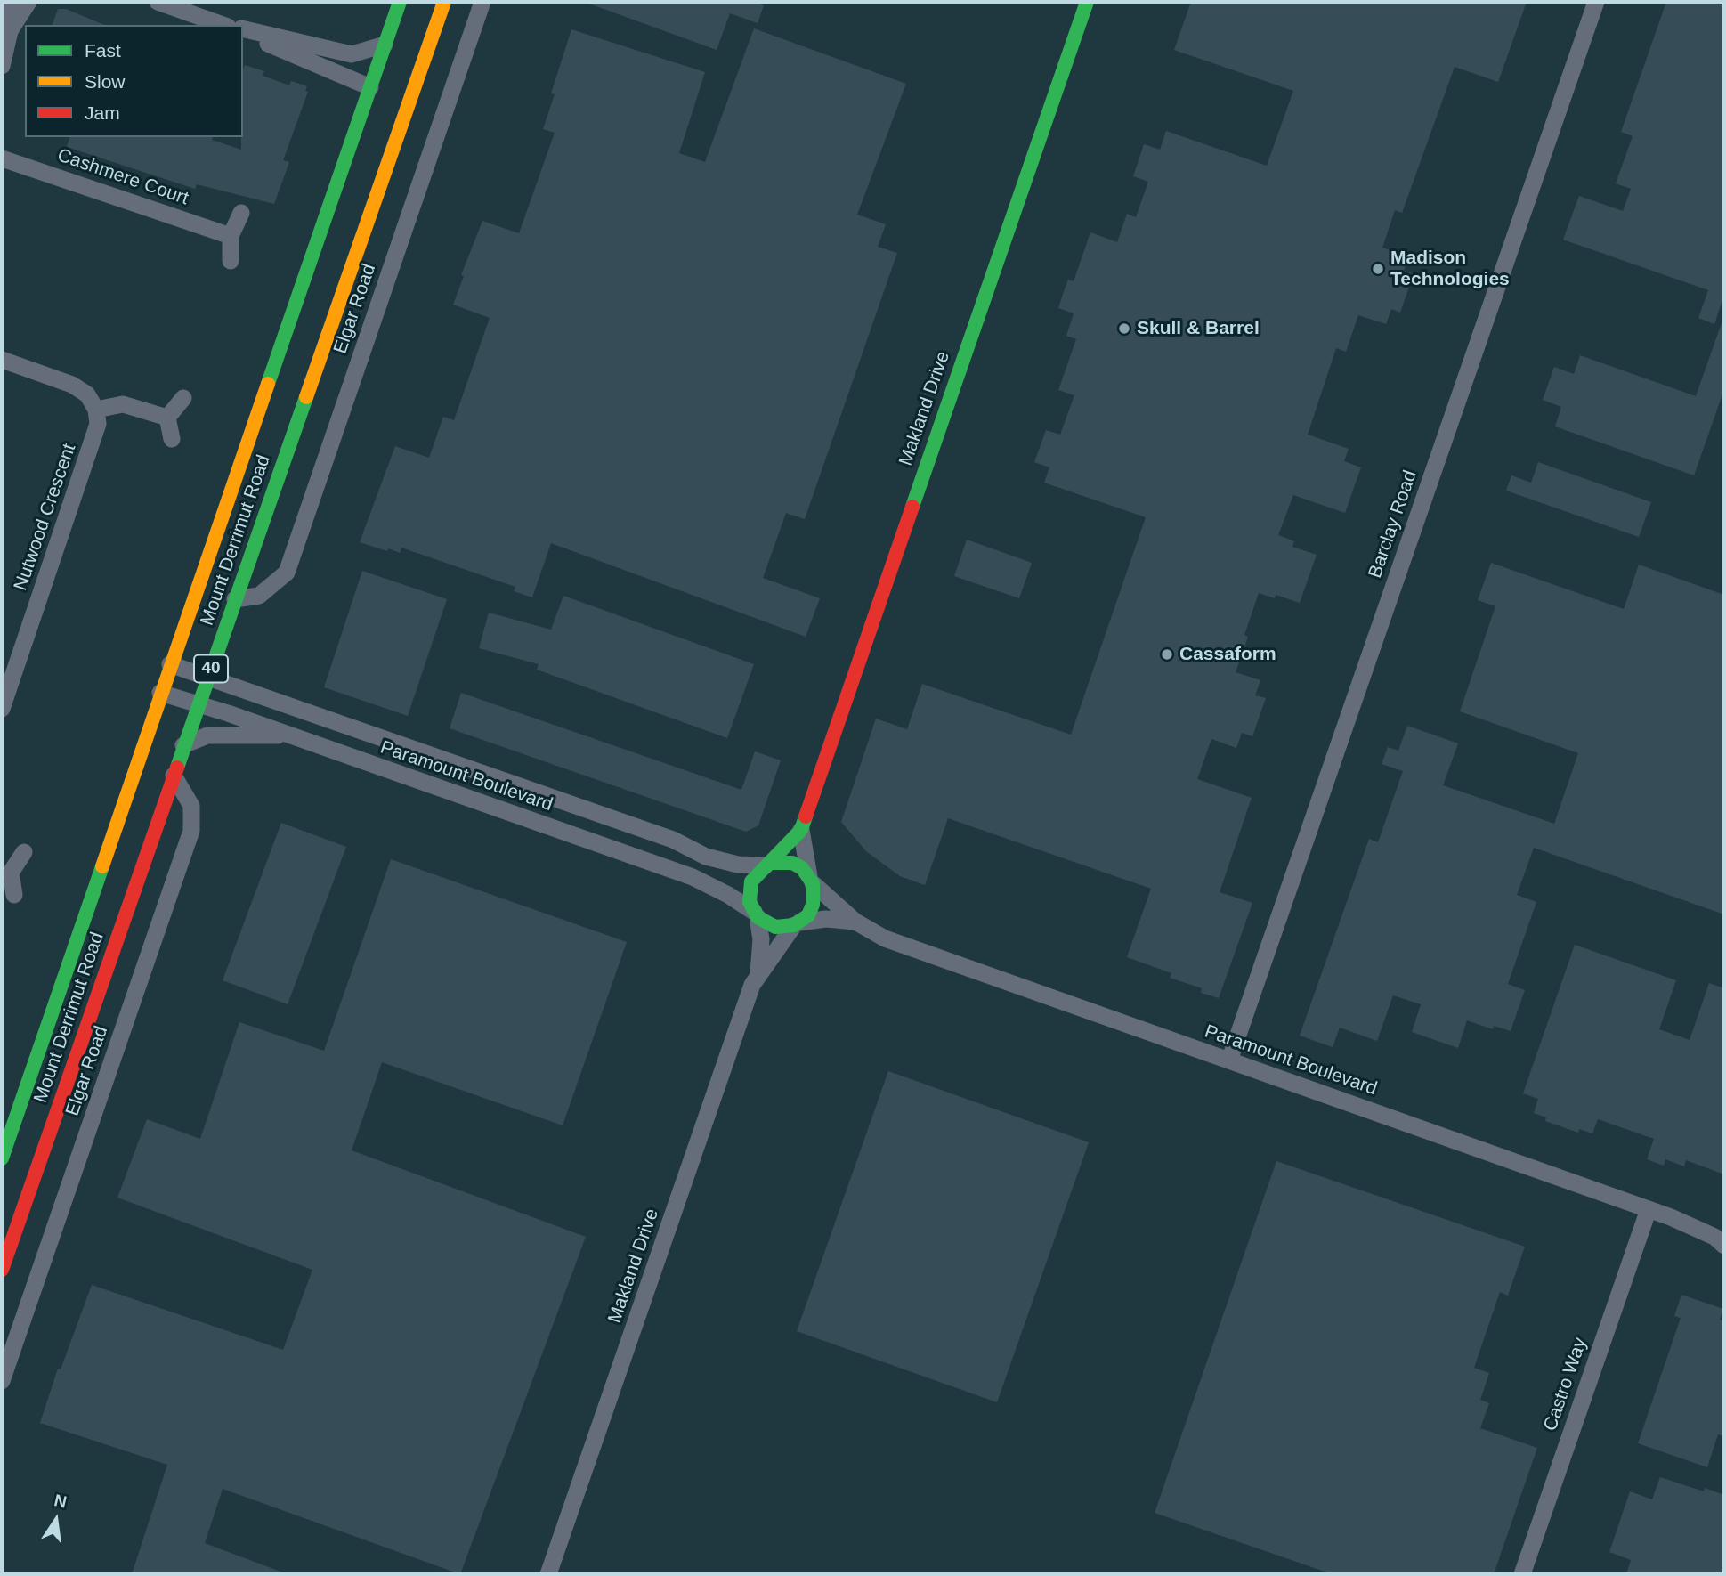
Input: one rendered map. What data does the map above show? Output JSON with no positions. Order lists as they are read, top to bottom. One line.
{"streets":{"main road":["Makland Drive","Mount Derrimut Road","40"],"street":["Cashmere Court","Elgar Road","Nutwood Crescent","Barclay Road","Paramount Boulevard","Castro Way"]},"crossings":[["Elgar Road","Mount Derrimut Road"],["Makland Drive","Paramount Boulevard"],["Barclay Road","Paramount Boulevard"],["Mount Derrimut Road","Paramount Boulevard"],["Paramount Boulevard","Castro Way"]],"places":["Madison Technologies","Skull & Barrel","Cassaform"],"legend":["Fast","Slow","Jam"],"north":"top"}
